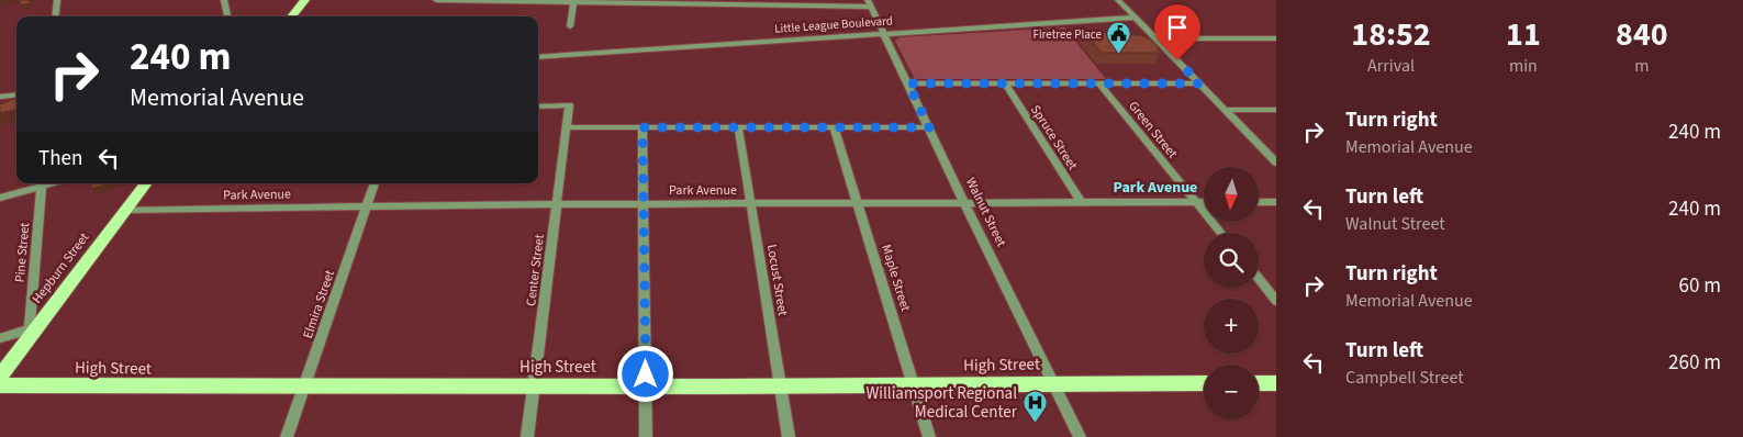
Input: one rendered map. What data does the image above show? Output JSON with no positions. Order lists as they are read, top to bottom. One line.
{"streets":{"main road":["Hepburn Street","High Street"],"street":["Little League Boulevard","Green Street","Spruce Street","Park Avenue","Walnut Street","Pine Street","Center Street","Maple Street","Locust Street","Elmira Street"]},"crossings":[["Little League Boulevard","Walnut Street"],["Green Street","Park Avenue"],["Spruce Street","Park Avenue"],["Park Avenue","Walnut Street"],["Park Avenue","Hepburn Street"],["Park Avenue","Center Street"],["Park Avenue","Maple Street"],["Park Avenue","Locust Street"],["Park Avenue","Elmira Street"],["Walnut Street","High Street"],["Pine Street","Hepburn Street"],["Center Street","High Street"],["Maple Street","High Street"],["Locust Street","High Street"],["Elmira Street","High Street"]],"districts":["Park Avenue"],"places":{"public building":["Firetree Place"],"hospital":["Williamsport Regional Medical Center"]},"north":"bottom","page":{"eta":["18:52","Arrival","11","min","840","m"],"turn":["240 m","Memorial Avenue"],"list":[{"name":"Turn right","note":"Memorial Avenue","value":"240 m"},{"name":"Turn left","note":"Walnut Street","value":"240 m"},{"name":"Turn right","note":"Memorial Avenue","value":"60 m"},{"name":"Turn left","note":"Campbell Street","value":"260 m"}],"then":"Then","map_buttons":["+","−"]}}
